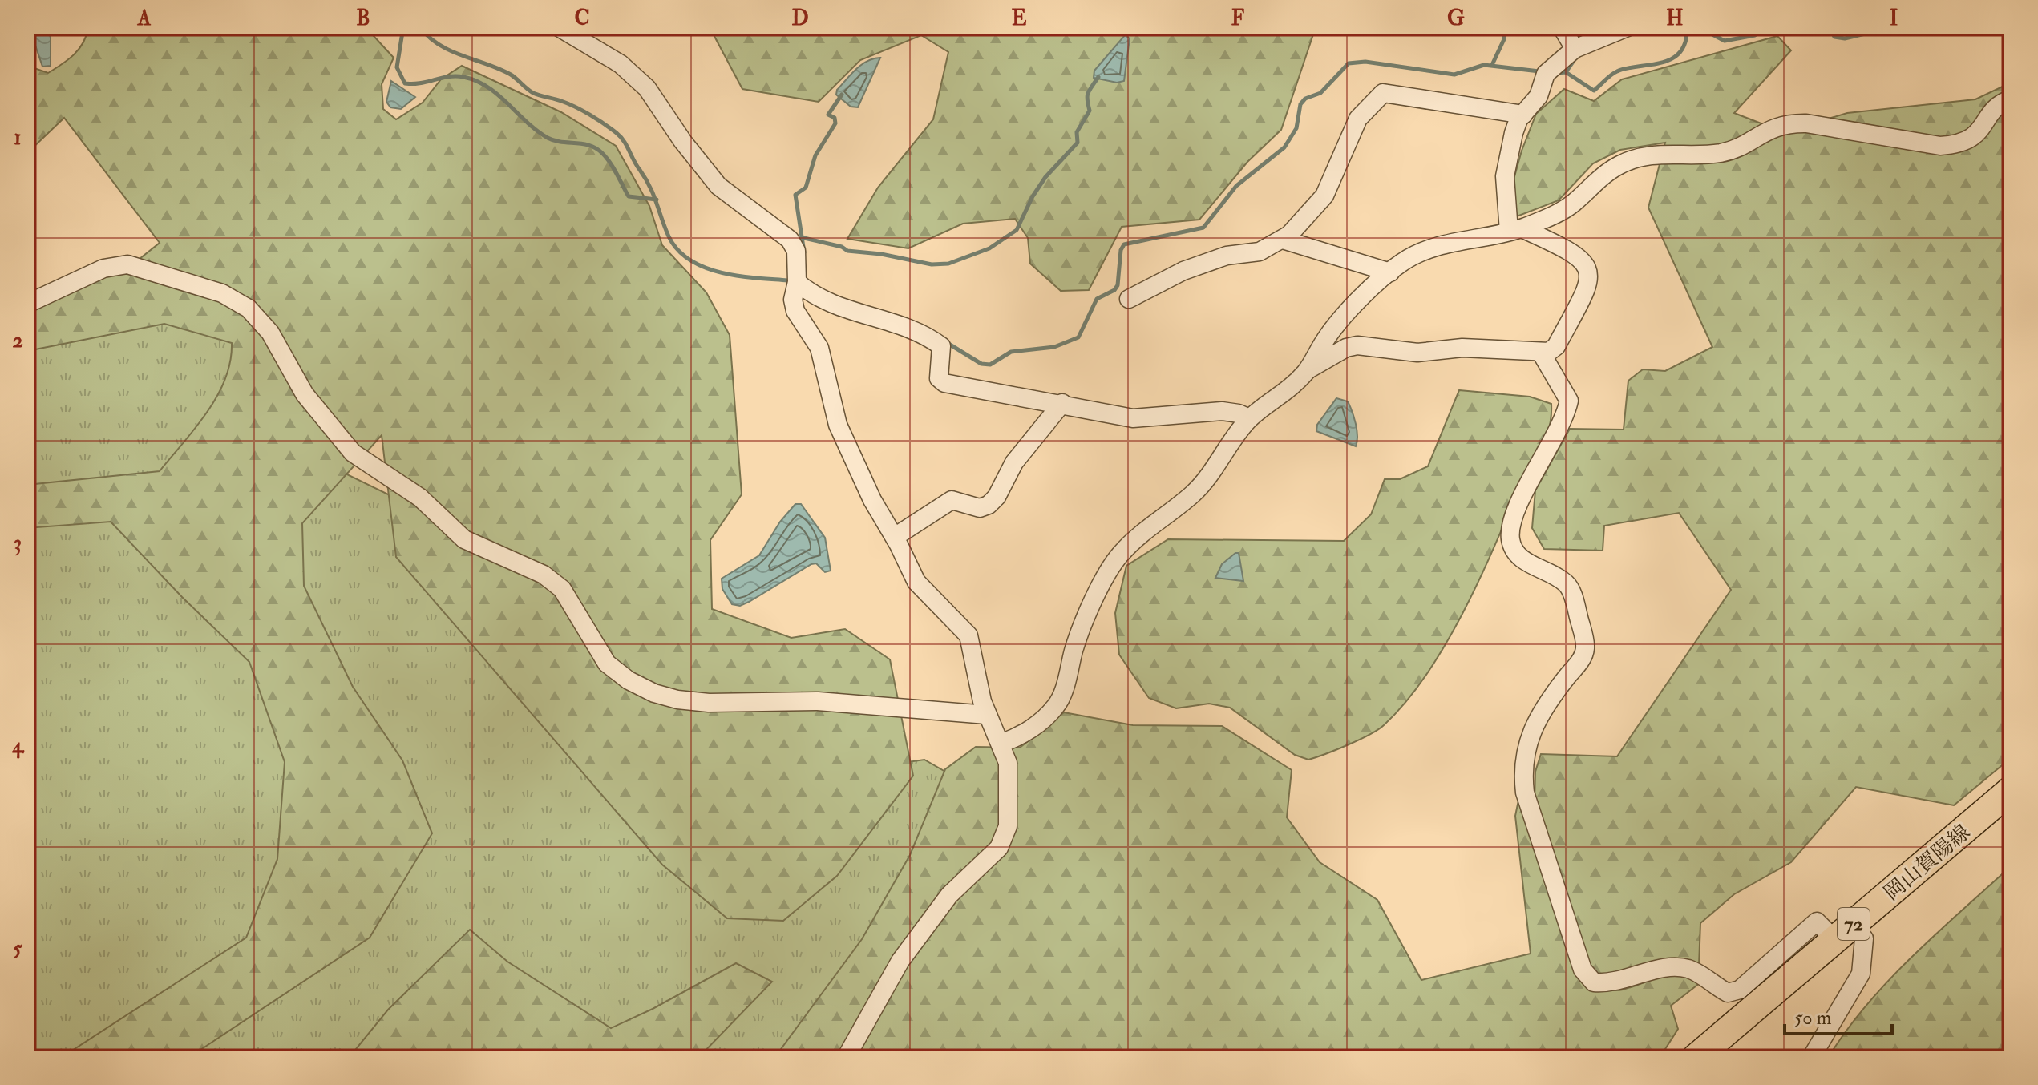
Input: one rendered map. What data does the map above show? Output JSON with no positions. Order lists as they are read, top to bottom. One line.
{"streets":{"main road":["岡山賀陽線","72"]},"scale_bar":"50 m","grid":{"columns":["A","B","C","D","E","F","G","H","I"],"rows":["1","2","3","4","5"]}}
